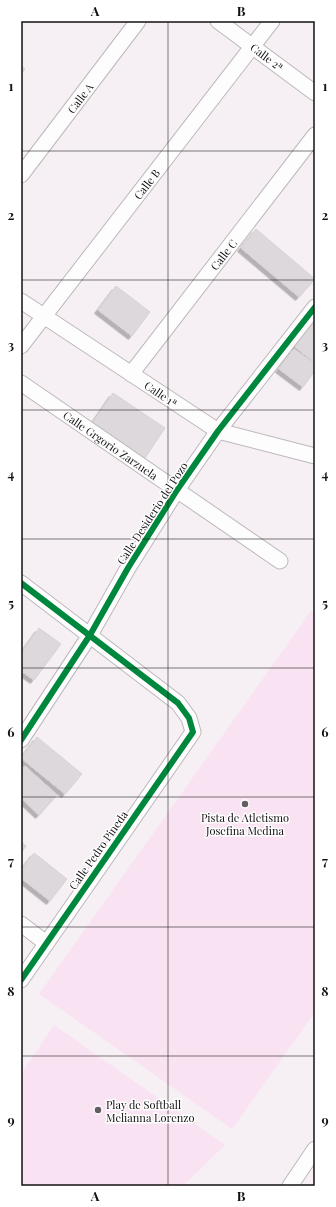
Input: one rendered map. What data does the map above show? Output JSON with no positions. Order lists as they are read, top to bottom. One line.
{"streets":{"street":["Calle 2ª","Calle A","Calle B","Calle C","Calle 1ª","Calle Grgorio Zarzuela","Calle Desiderio del Pozo","Calle Pedro Pineda"]},"crossings":[["Calle 2ª","Calle B"],["Calle B","Calle 1ª"],["Calle C","Calle 1ª"],["Calle 1ª","Calle Desiderio del Pozo"],["Calle Grgorio Zarzuela","Calle Desiderio del Pozo"],["Calle Desiderio del Pozo","Calle Pedro Pineda"]],"places":["Pista de Atletismo Josefina Medina","Play de Softball Melianna Lorenzo"],"grid":{"columns":["A","B"],"rows":["1","2","3","4","5","6","7","8","9"]}}
